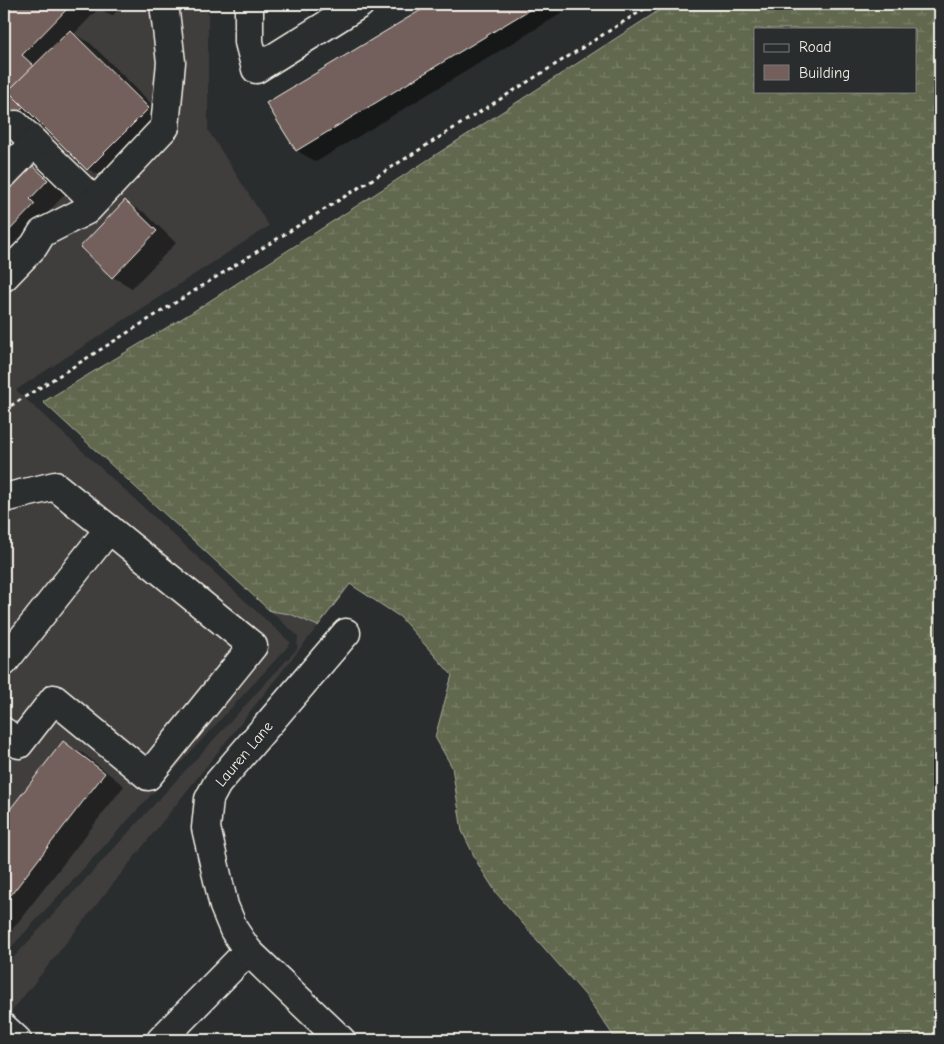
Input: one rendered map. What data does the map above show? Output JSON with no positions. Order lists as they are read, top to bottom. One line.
{"streets":{"street":["Lauren Lane"]},"legend":["Road","Building"]}
